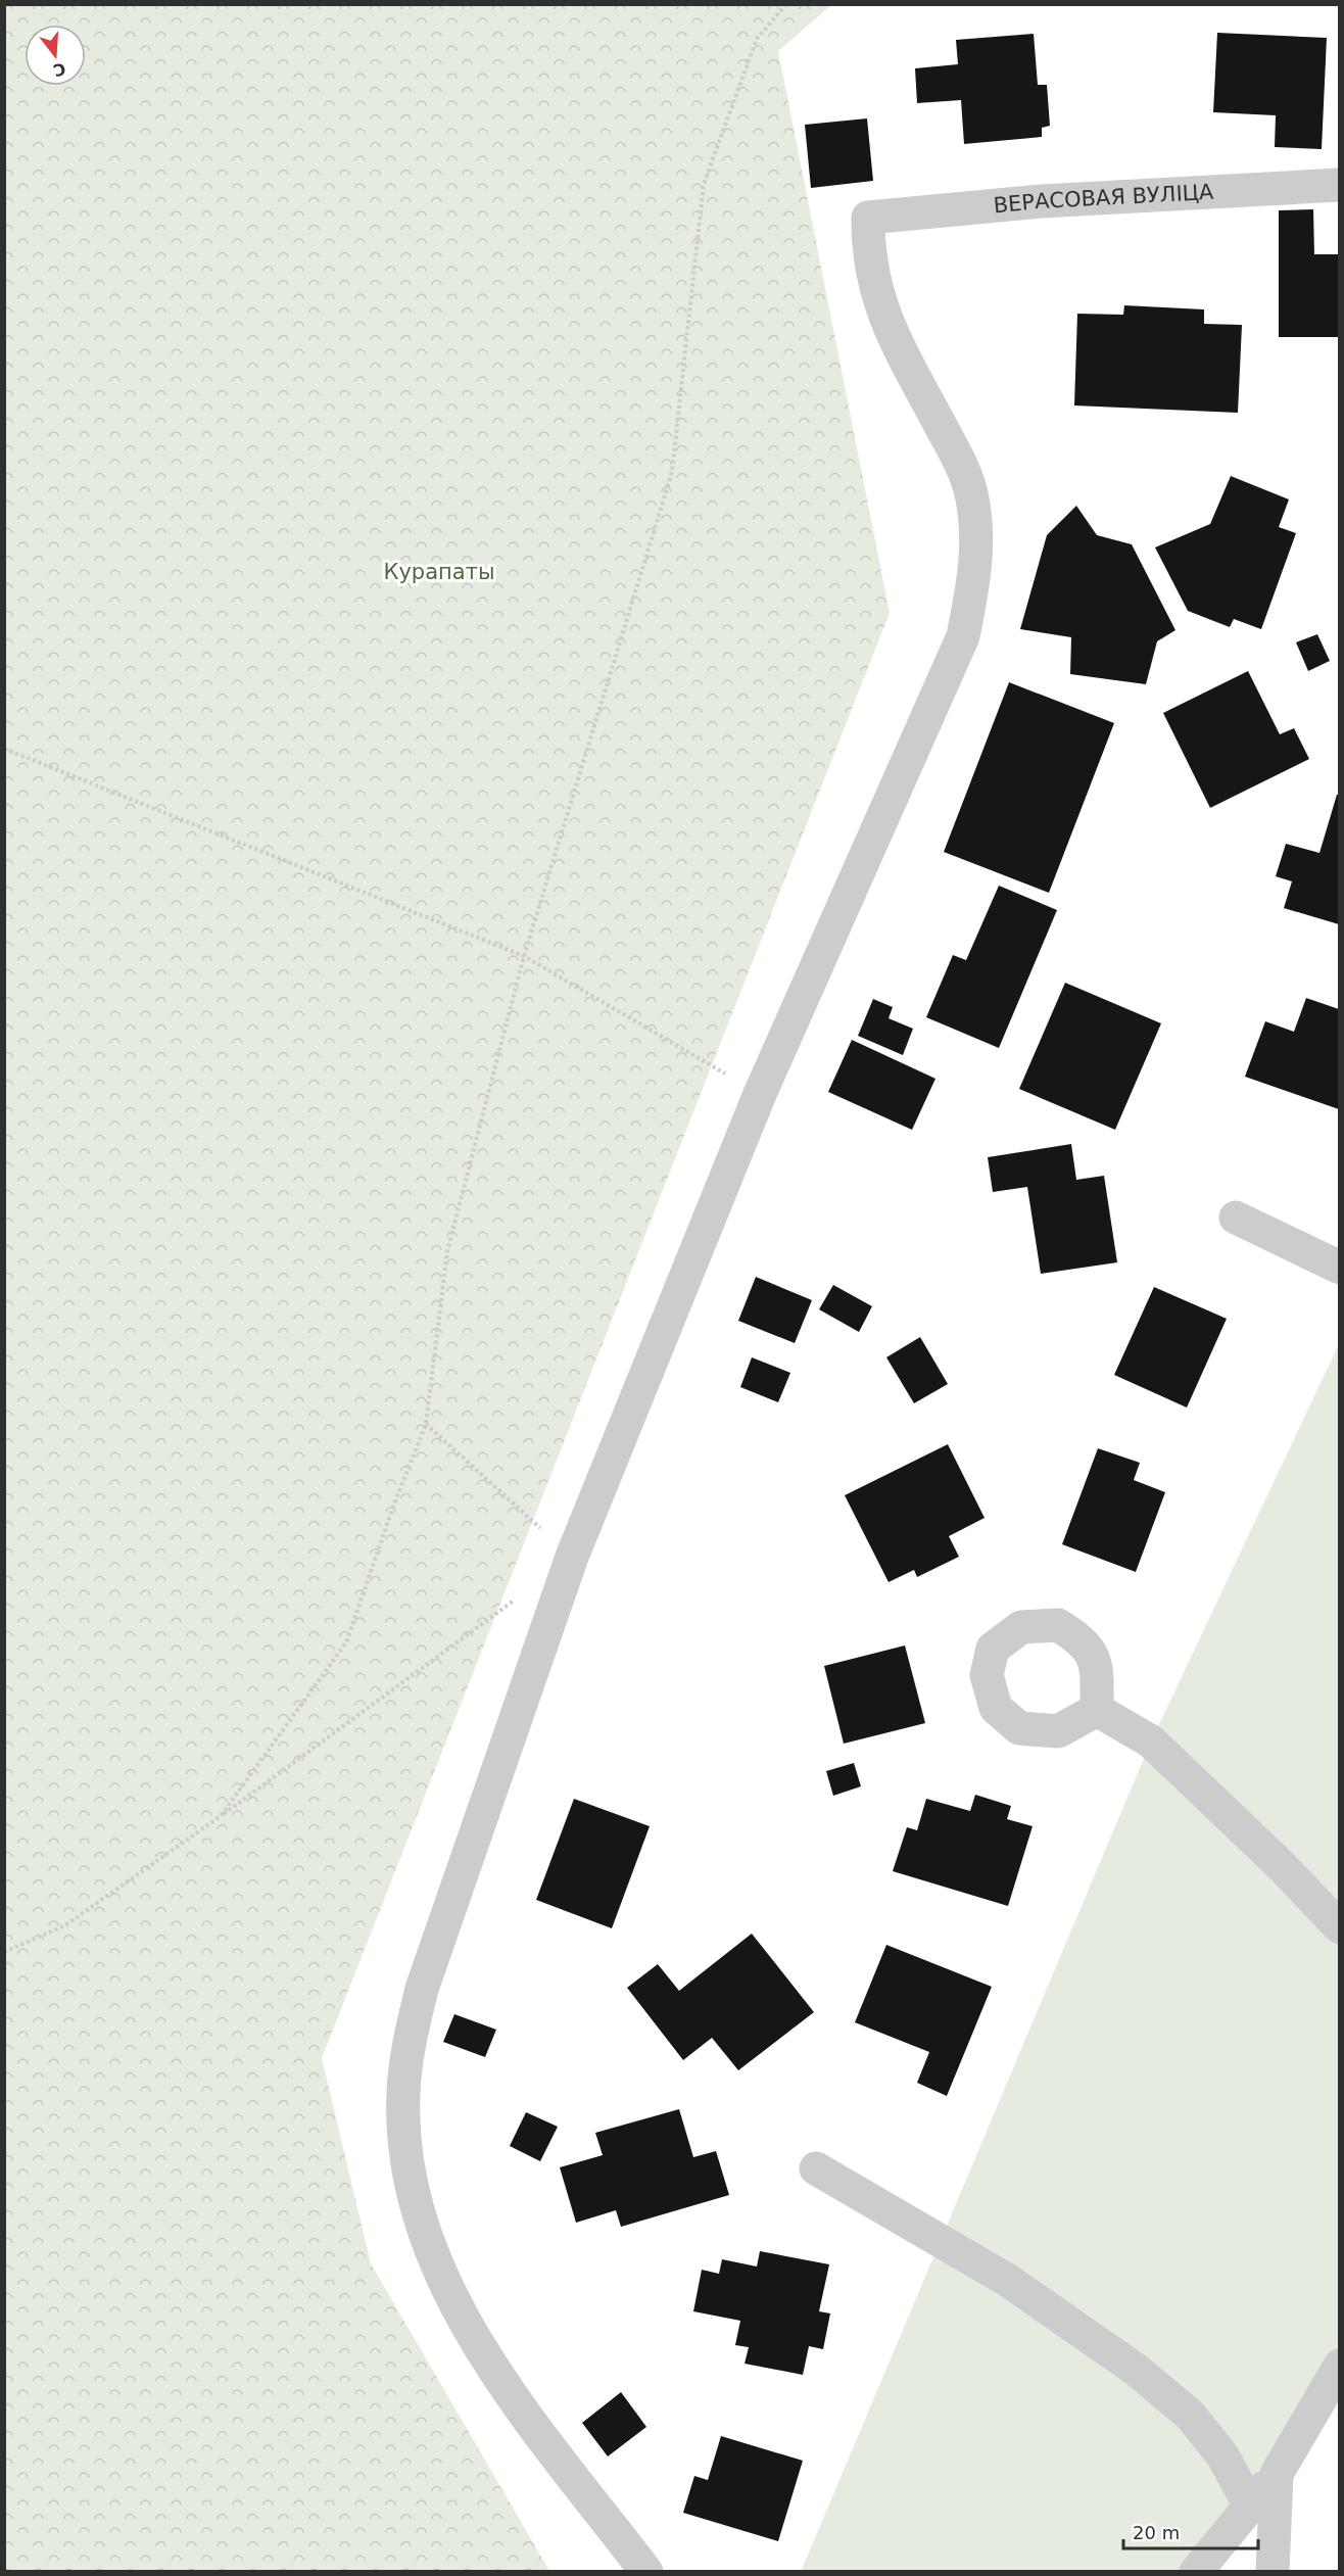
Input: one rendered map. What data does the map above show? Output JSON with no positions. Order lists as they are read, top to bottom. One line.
{"streets":{"street":["ВЕРАСОВАЯ ВУЛІЦА"]},"parks":["Курапаты"],"scale_bar":"20 m","north":"bottom"}
